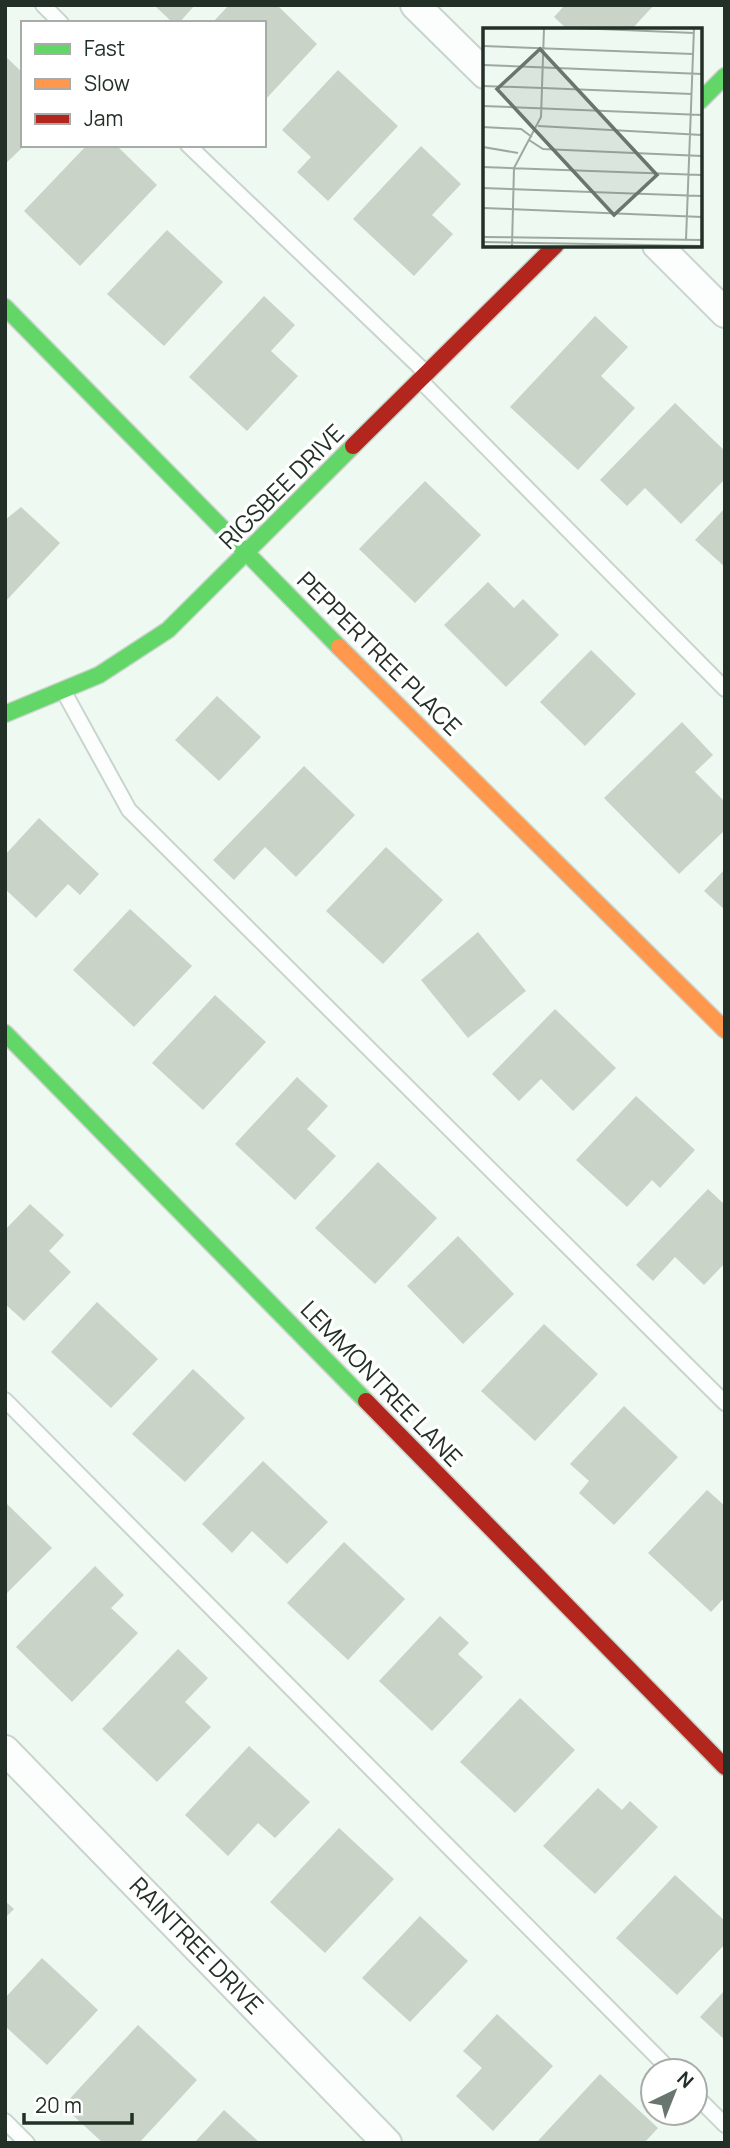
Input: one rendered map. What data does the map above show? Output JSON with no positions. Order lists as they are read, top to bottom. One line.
{"streets":{"street":["RIGSBEE DRIVE","PEPPERTREE PLACE","LEMMONTREE LANE","RAINTREE DRIVE"]},"crossings":[["RIGSBEE DRIVE","PEPPERTREE PLACE"]],"legend":["Fast","Slow","Jam"],"scale_bar":"20 m","north":"top right"}
